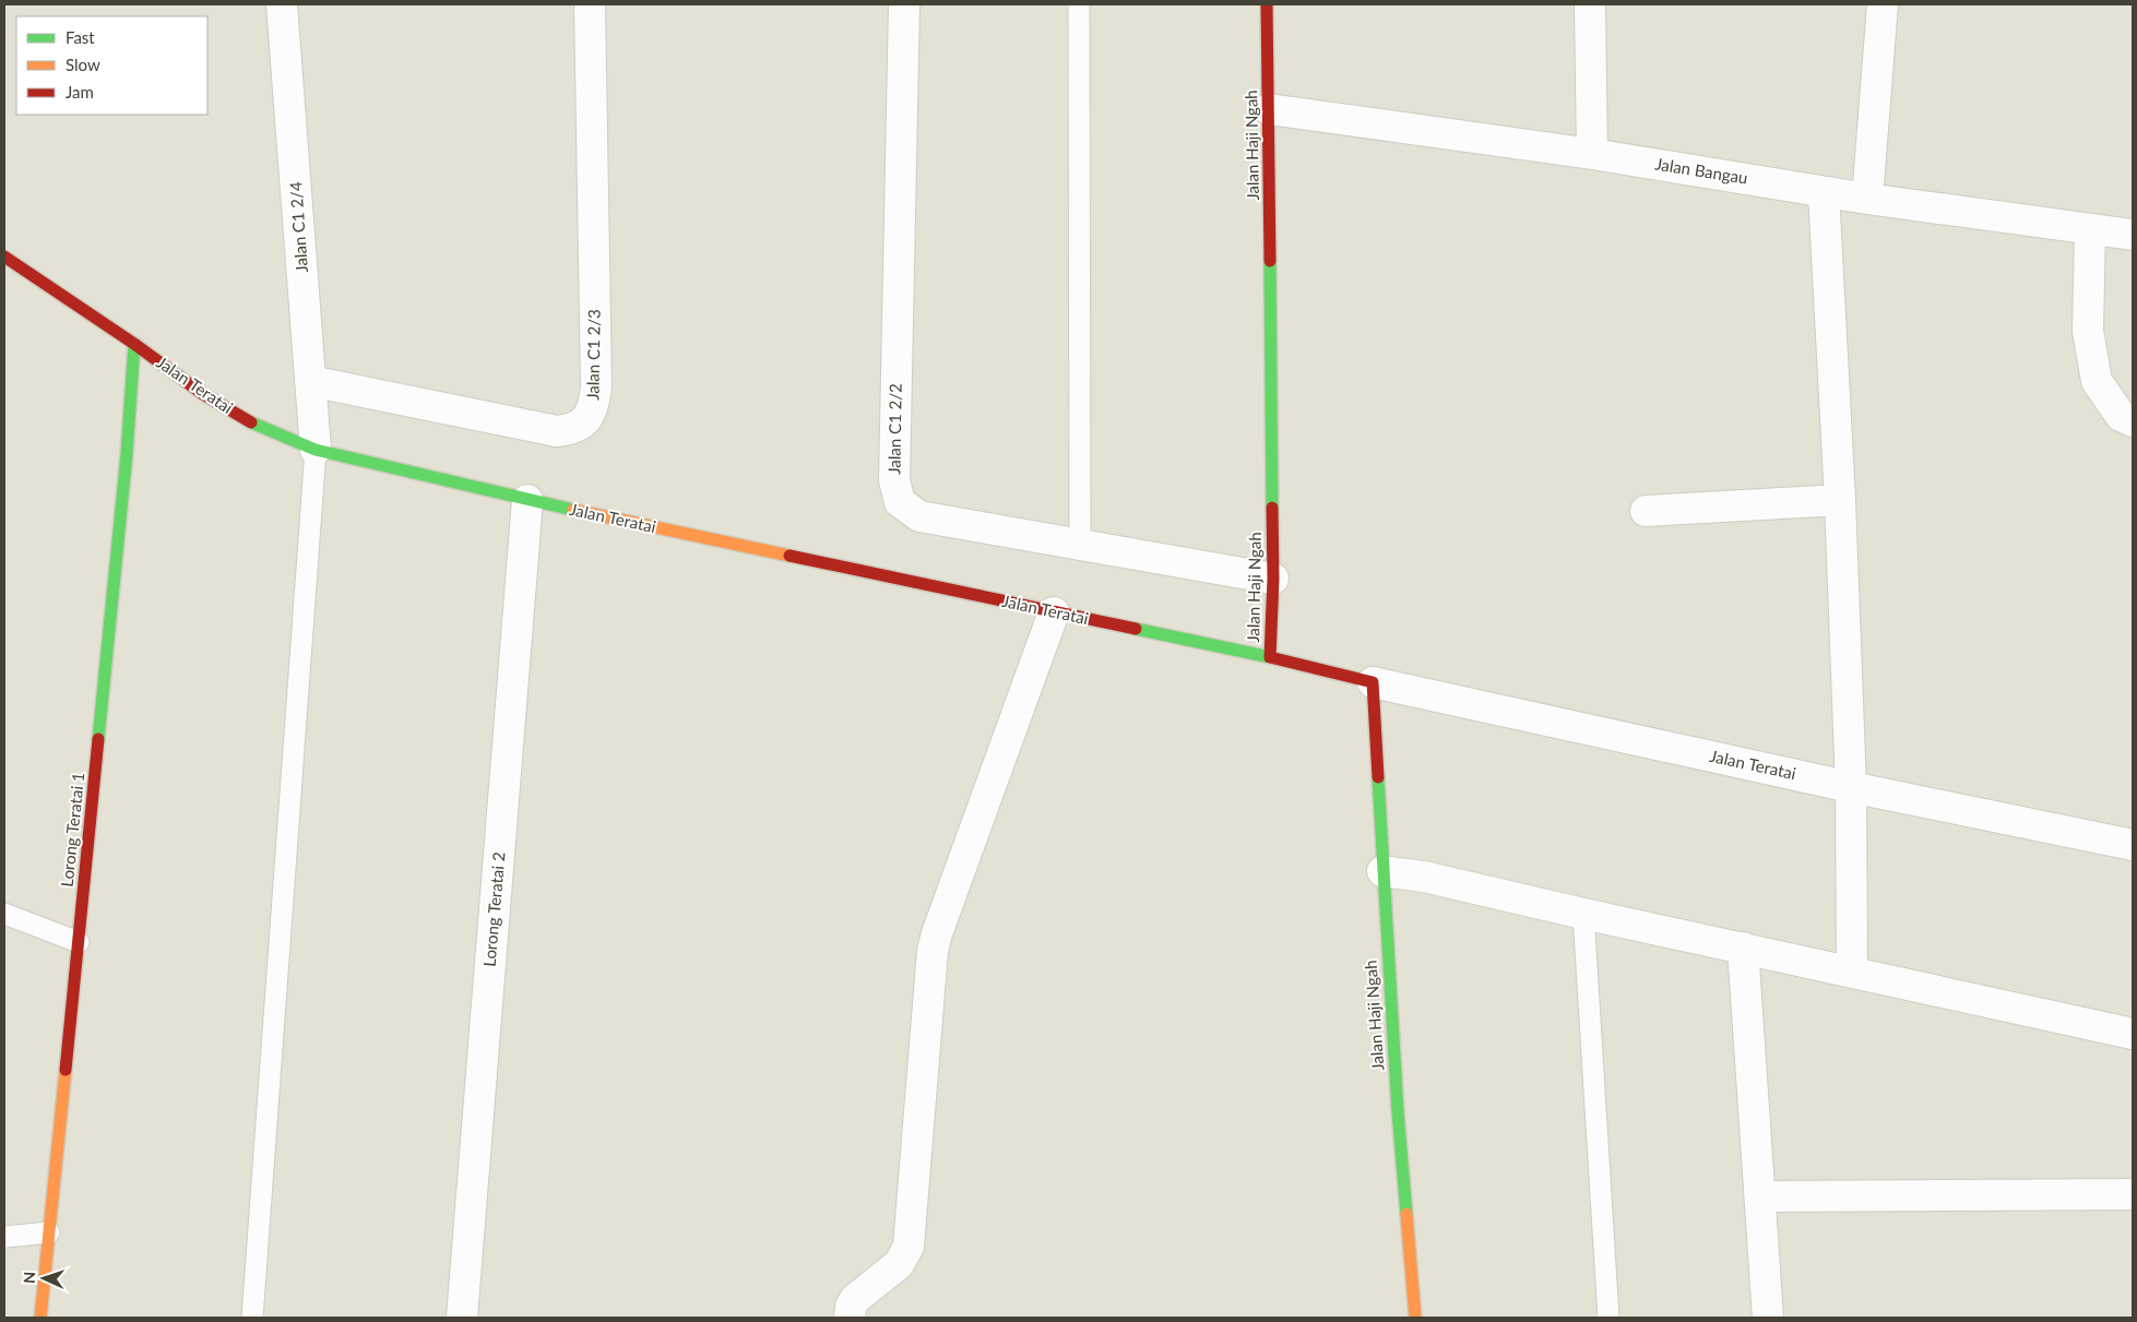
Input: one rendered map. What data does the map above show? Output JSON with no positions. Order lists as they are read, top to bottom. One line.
{"streets":{"street":["Jalan Haji Ngah","Jalan Bangau","Jalan C1 2/4","Jalan C1 2/3","Jalan Teratai","Jalan C1 2/2","Lorong Teratai 1","Lorong Teratai 2"]},"crossings":[["Jalan Haji Ngah","Jalan Bangau"],["Jalan Haji Ngah","Jalan Teratai"],["Jalan Haji Ngah","Jalan C1 2/2"],["Jalan C1 2/4","Jalan C1 2/3"],["Jalan C1 2/4","Jalan Teratai"],["Jalan Teratai","Lorong Teratai 1"],["Jalan Teratai","Lorong Teratai 2"]],"legend":["Fast","Slow","Jam"],"north":"left"}
